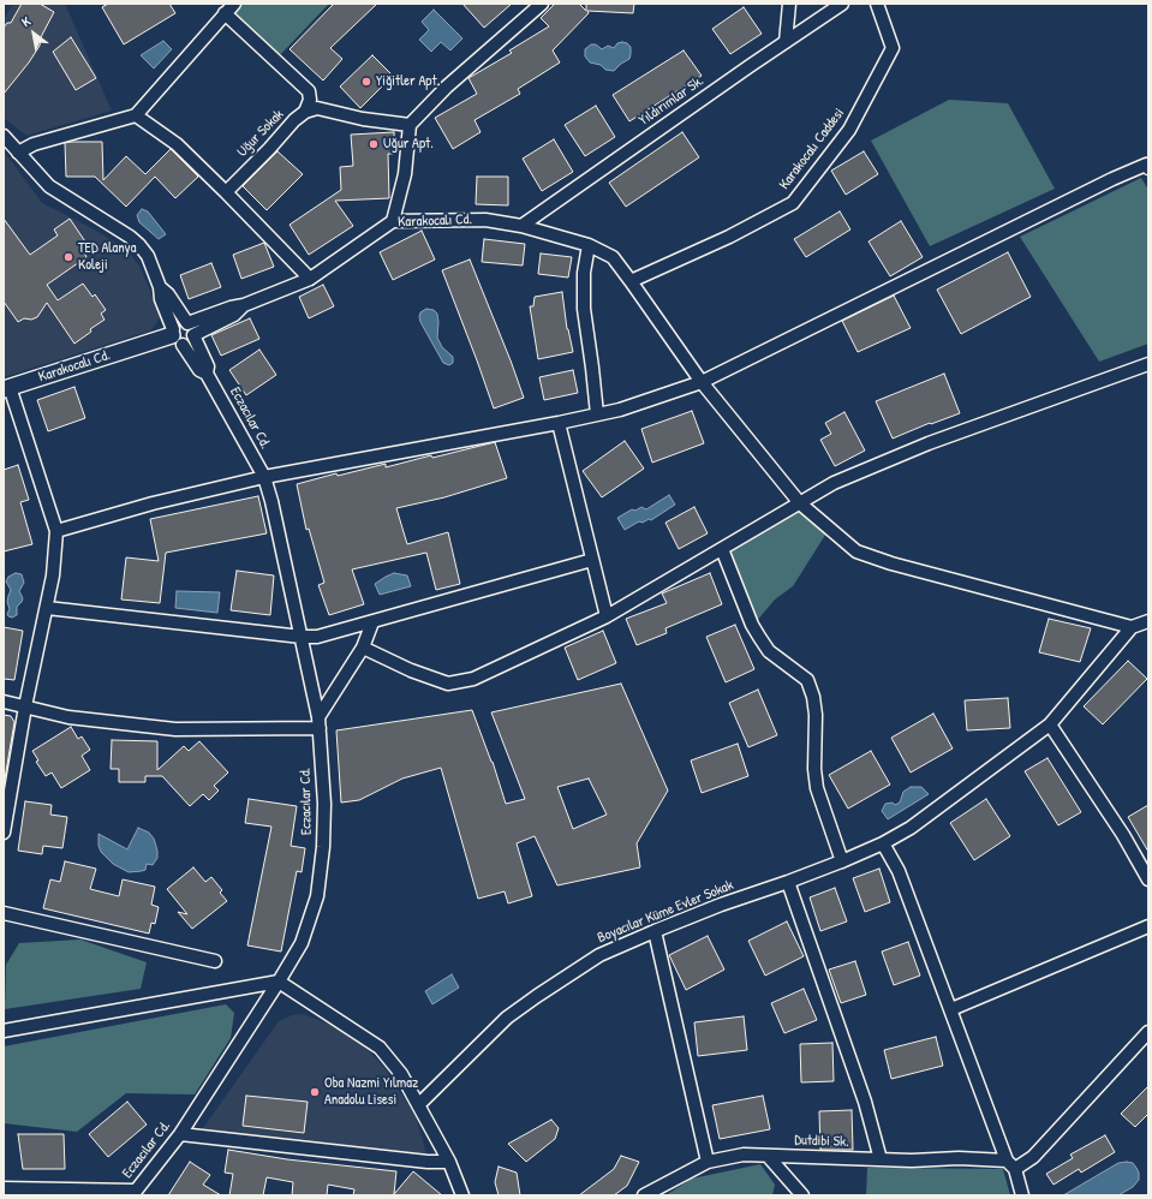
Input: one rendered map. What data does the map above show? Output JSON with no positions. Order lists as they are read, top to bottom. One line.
{"streets":{"street":["Yıldırımlar Sk.","Uğur Sokak","Karakocalı Caddesi","Karakocalı Cd.","Eczacılar Cd.","Boyacılar Küme Evler Sokak","Dutdibi Sk."]},"crossings":[["Yıldırımlar Sk.","Karakocalı Cd."],["Karakocalı Caddesi","Karakocalı Cd."],["Karakocalı Cd.","Boyacılar Küme Evler Sokak"]],"places":["Yiğitler Apt.","Uğur Apt.","TED Alanya Koleji","Oba Nazmi Yılmaz Anadolu Lisesi"],"north":"top left"}
